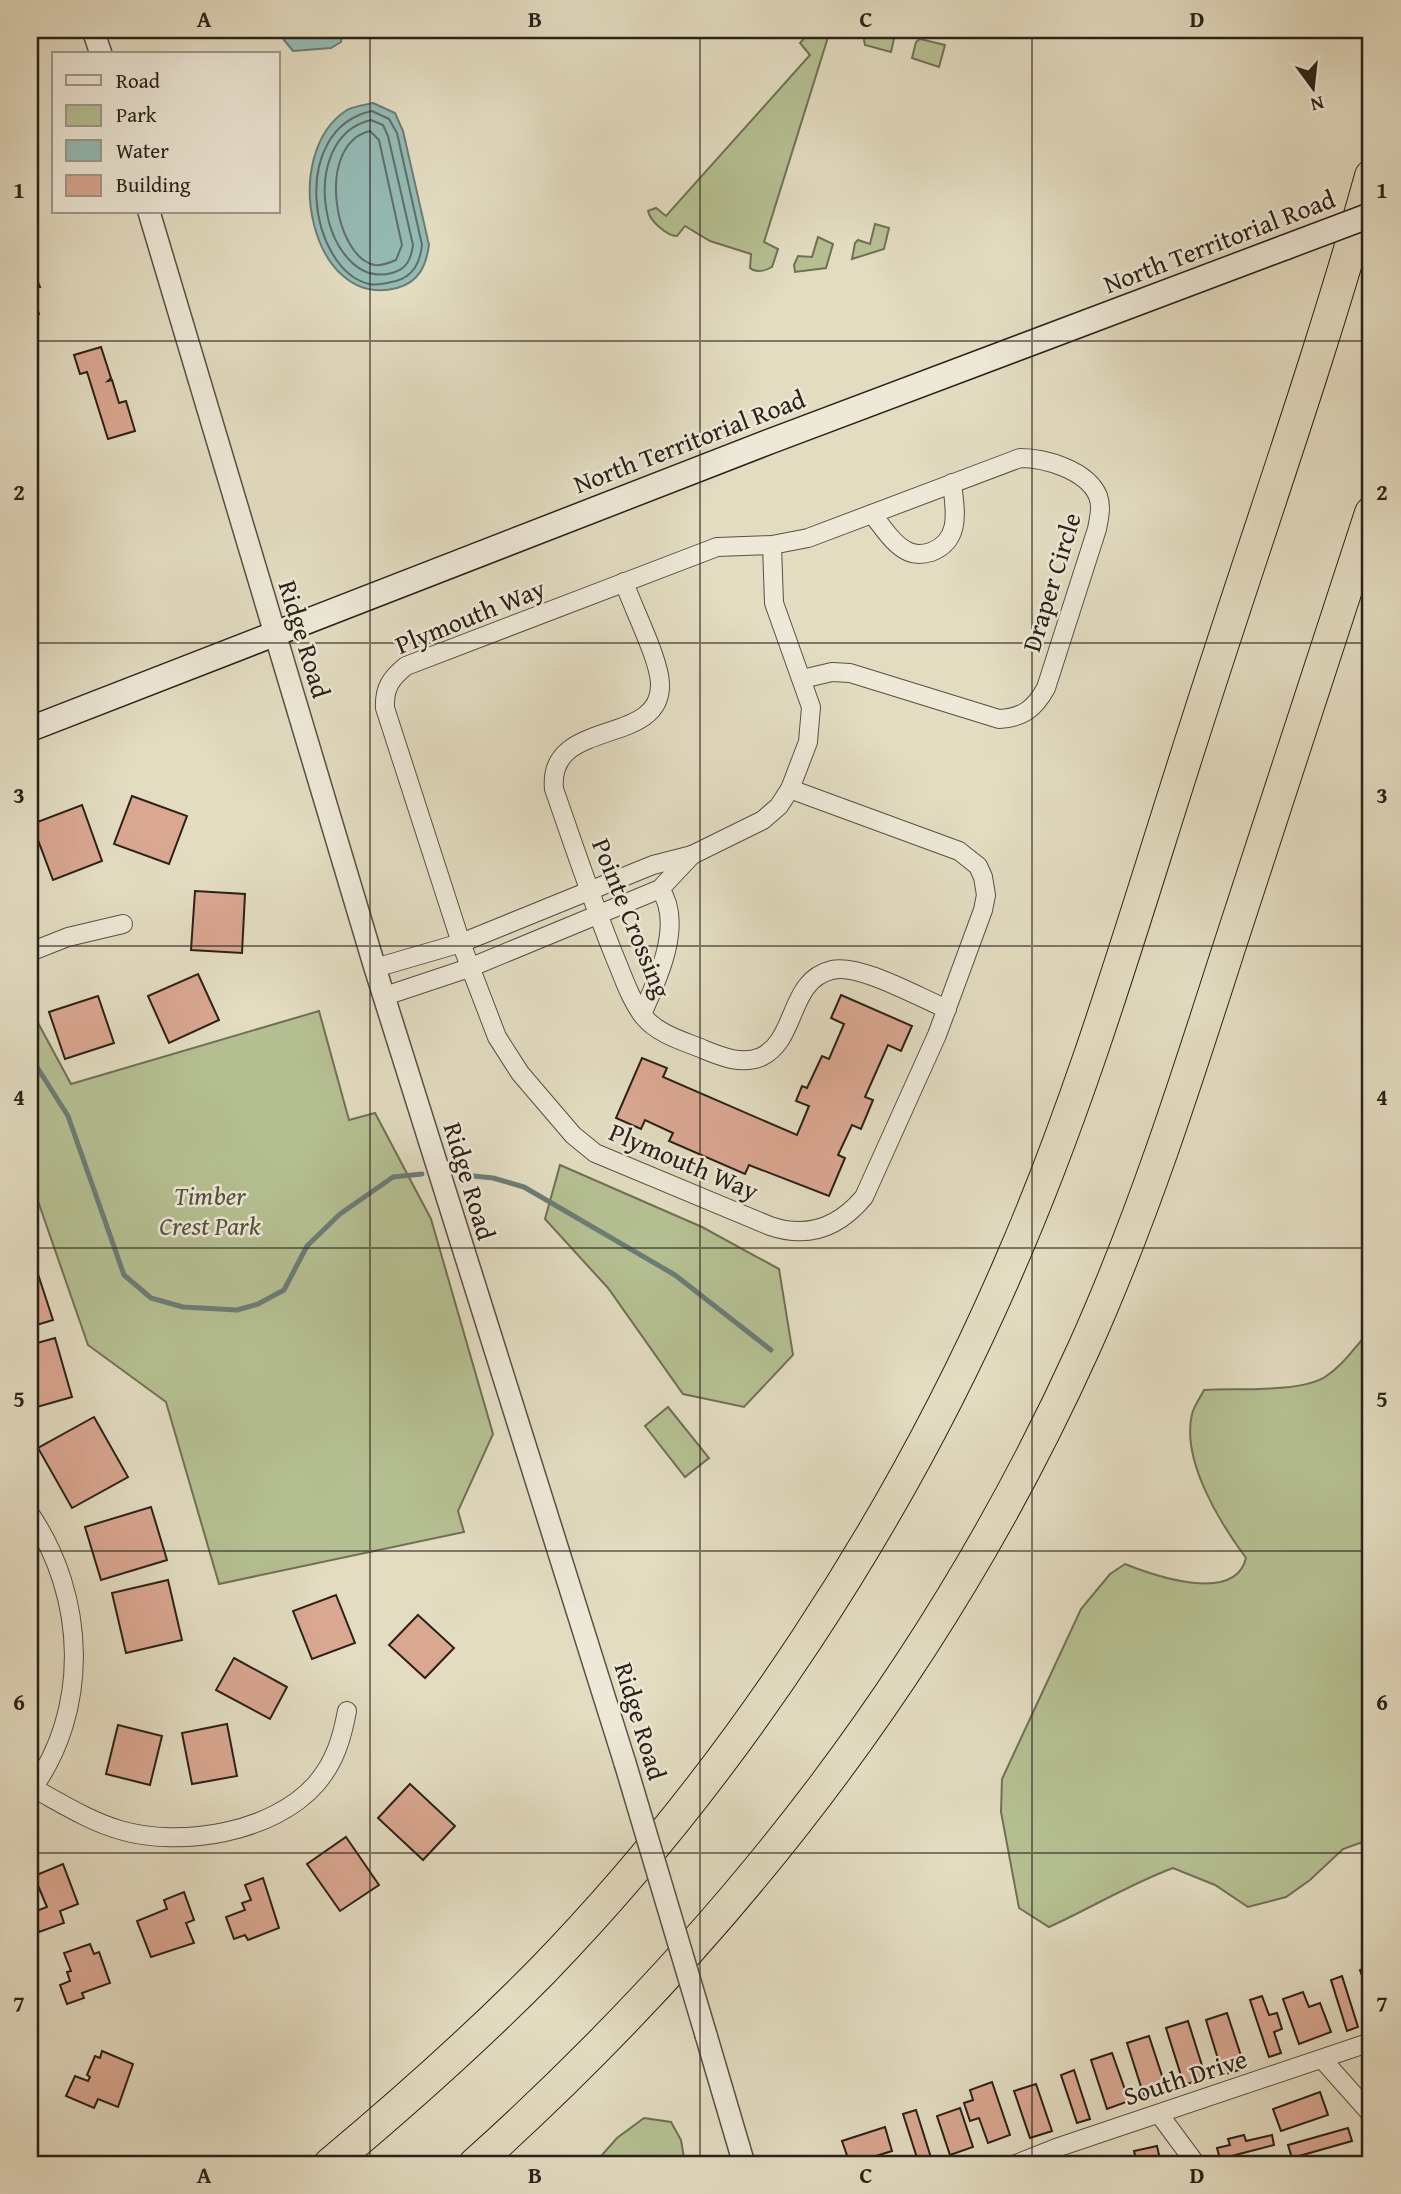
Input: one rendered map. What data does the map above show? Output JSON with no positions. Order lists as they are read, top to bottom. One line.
{"streets":{"main road":["North Territorial Road"],"street":["Draper Circle","Plymouth Way","Ridge Road","Pointe Crossing","South Drive"]},"crossings":[["North Territorial Road","Ridge Road"],["Draper Circle","Plymouth Way"],["Plymouth Way","Pointe Crossing"]],"parks":["Timber Crest Park"],"legend":["Road","Park","Water","Building"],"north":"bottom","grid":{"columns":["A","B","C","D"],"rows":["1","2","3","4","5","6","7"]}}
